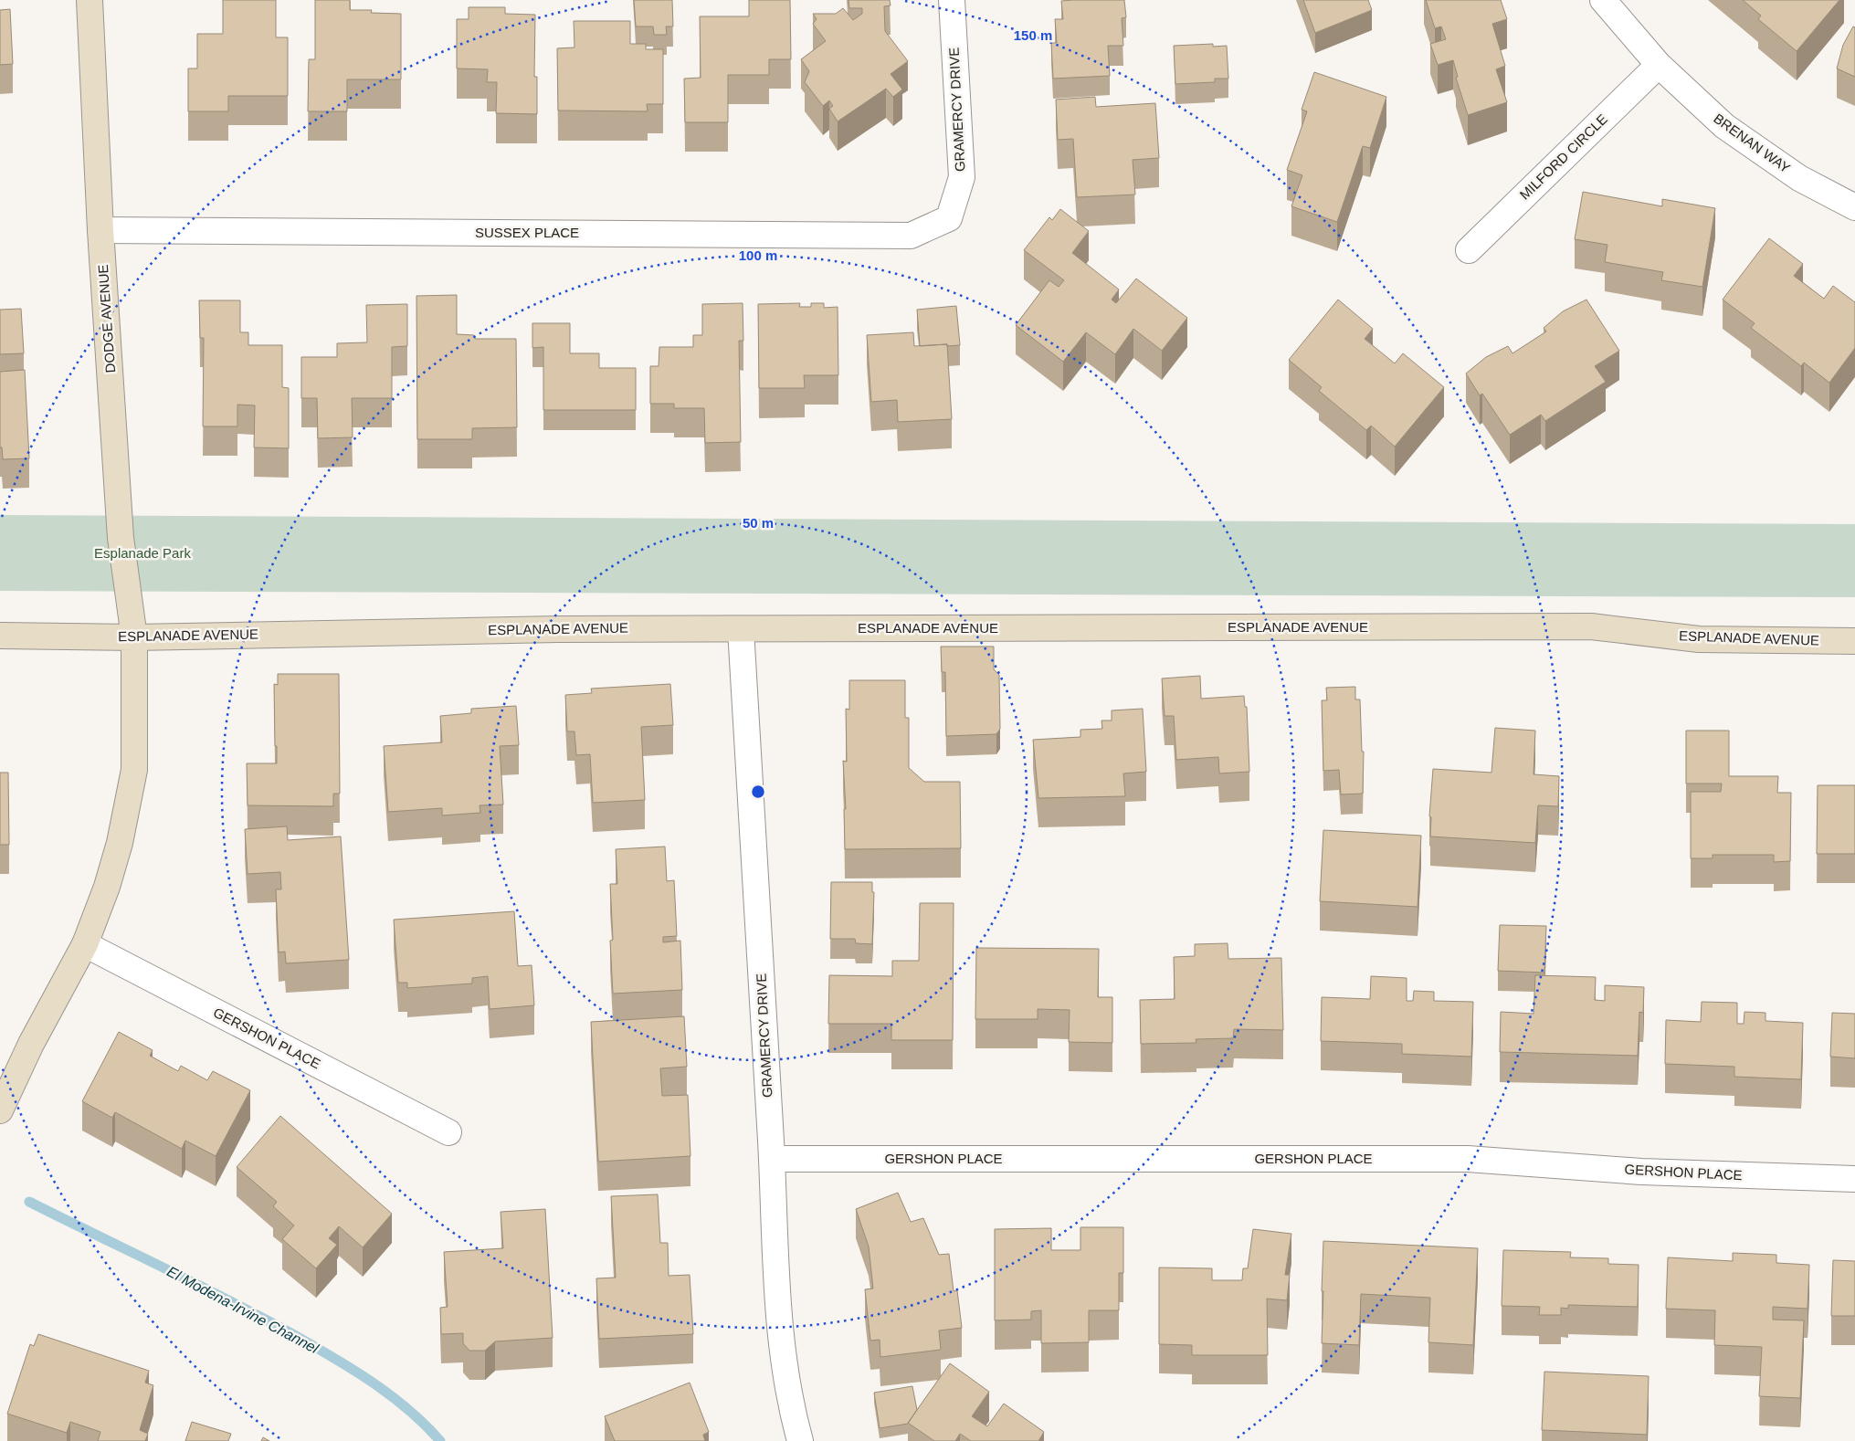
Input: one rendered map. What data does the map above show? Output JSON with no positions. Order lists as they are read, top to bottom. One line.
{"streets":{"street":["GRAMERCY DRIVE","BRENAN WAY","MILFORD CIRCLE","SUSSEX PLACE","DODGE AVENUE","ESPLANADE AVENUE","GERSHON PLACE"]},"crossings":[["GRAMERCY DRIVE","SUSSEX PLACE"],["GRAMERCY DRIVE","ESPLANADE AVENUE"],["GRAMERCY DRIVE","GERSHON PLACE"],["BRENAN WAY","MILFORD CIRCLE"],["SUSSEX PLACE","DODGE AVENUE"],["DODGE AVENUE","ESPLANADE AVENUE"],["DODGE AVENUE","GERSHON PLACE"]],"water":["El Modena-Irvine Channel"],"parks":["Esplanade Park"],"rings":["150 m","100 m","50 m"]}
